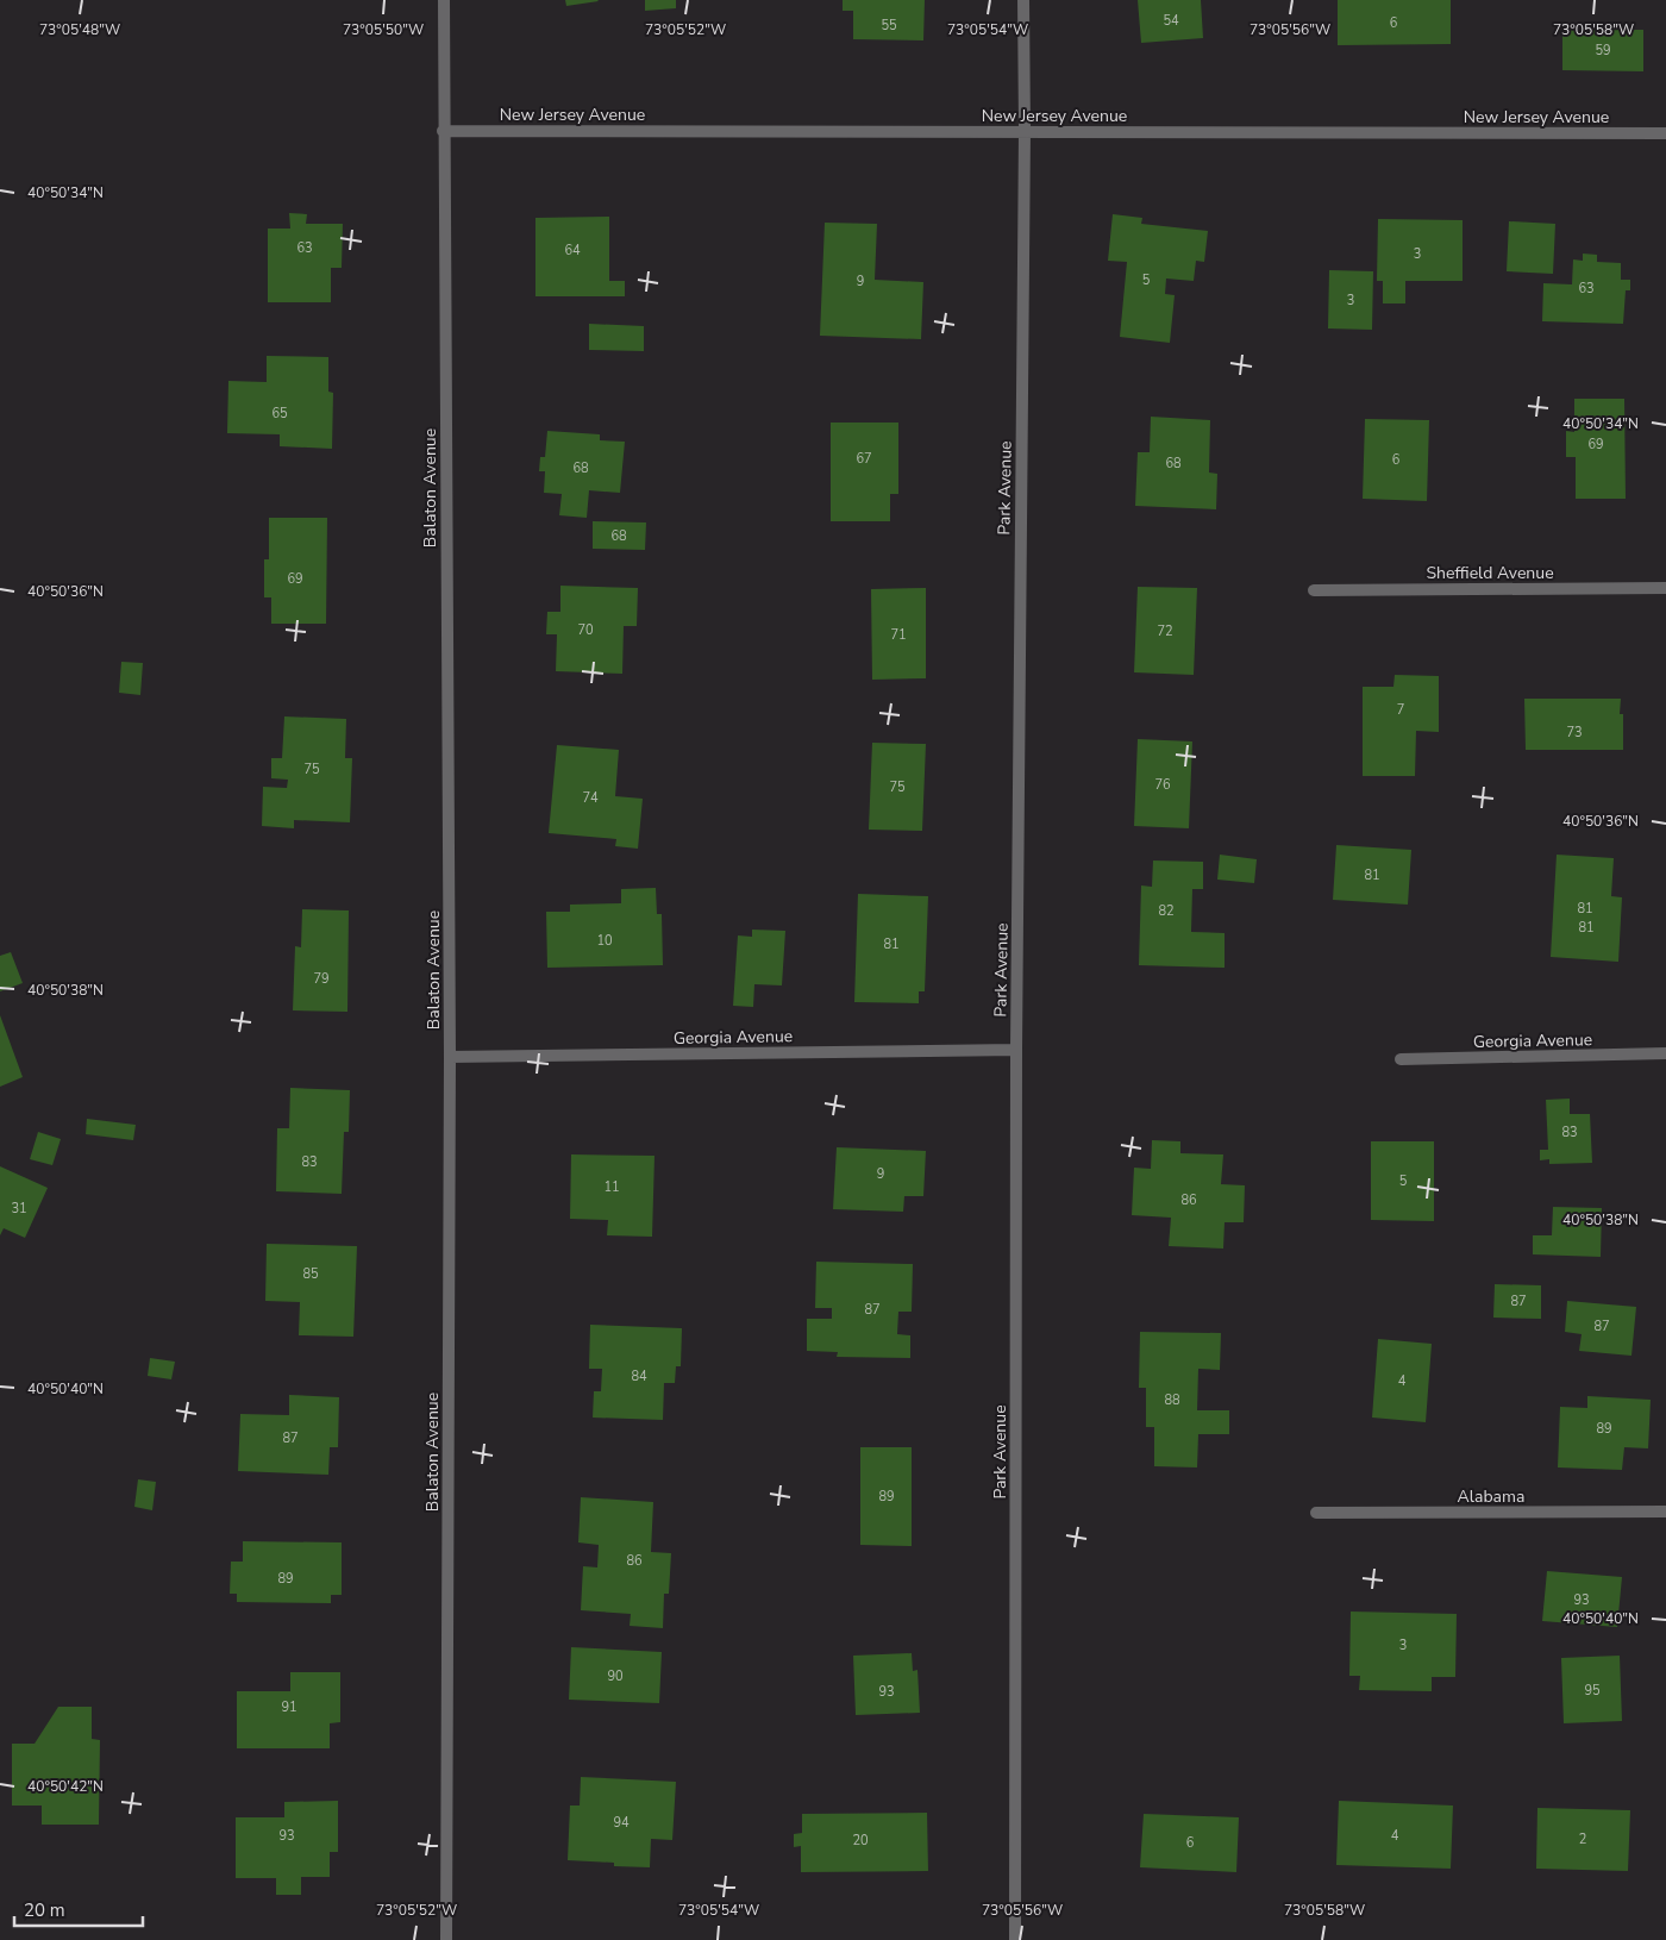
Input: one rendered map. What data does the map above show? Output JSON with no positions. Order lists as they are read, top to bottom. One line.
{"streets":{"street":["New Jersey Avenue","Balaton Avenue","Park Avenue","Sheffield Avenue","Georgia Avenue","Alabama"]},"crossings":[["New Jersey Avenue","Balaton Avenue"],["New Jersey Avenue","Park Avenue"],["Balaton Avenue","Georgia Avenue"],["Park Avenue","Georgia Avenue"]],"house_numbers":["54","6","55","59","63","64","3","5","9","63","3","65","69","67","6","68","68","68","69","70","72","71","7","73","75","76","75","74","81","81","82","81","10","81","79","83","83","9","5","11","86","31","85","87","87","87","84","4","88","89","87","89","86","89","93","3","90","95","93","91","94","93","4","2","20","6"],"scale_bar":"20 m","coordinates":["73°05'48\"W","73°05'50\"W","73°05'52\"W","73°05'54\"W","73°05'56\"W","73°05'58\"W","40°50'34\"N","40°50'36\"N","40°50'38\"N","40°50'40\"N","40°50'42\"N"]}
